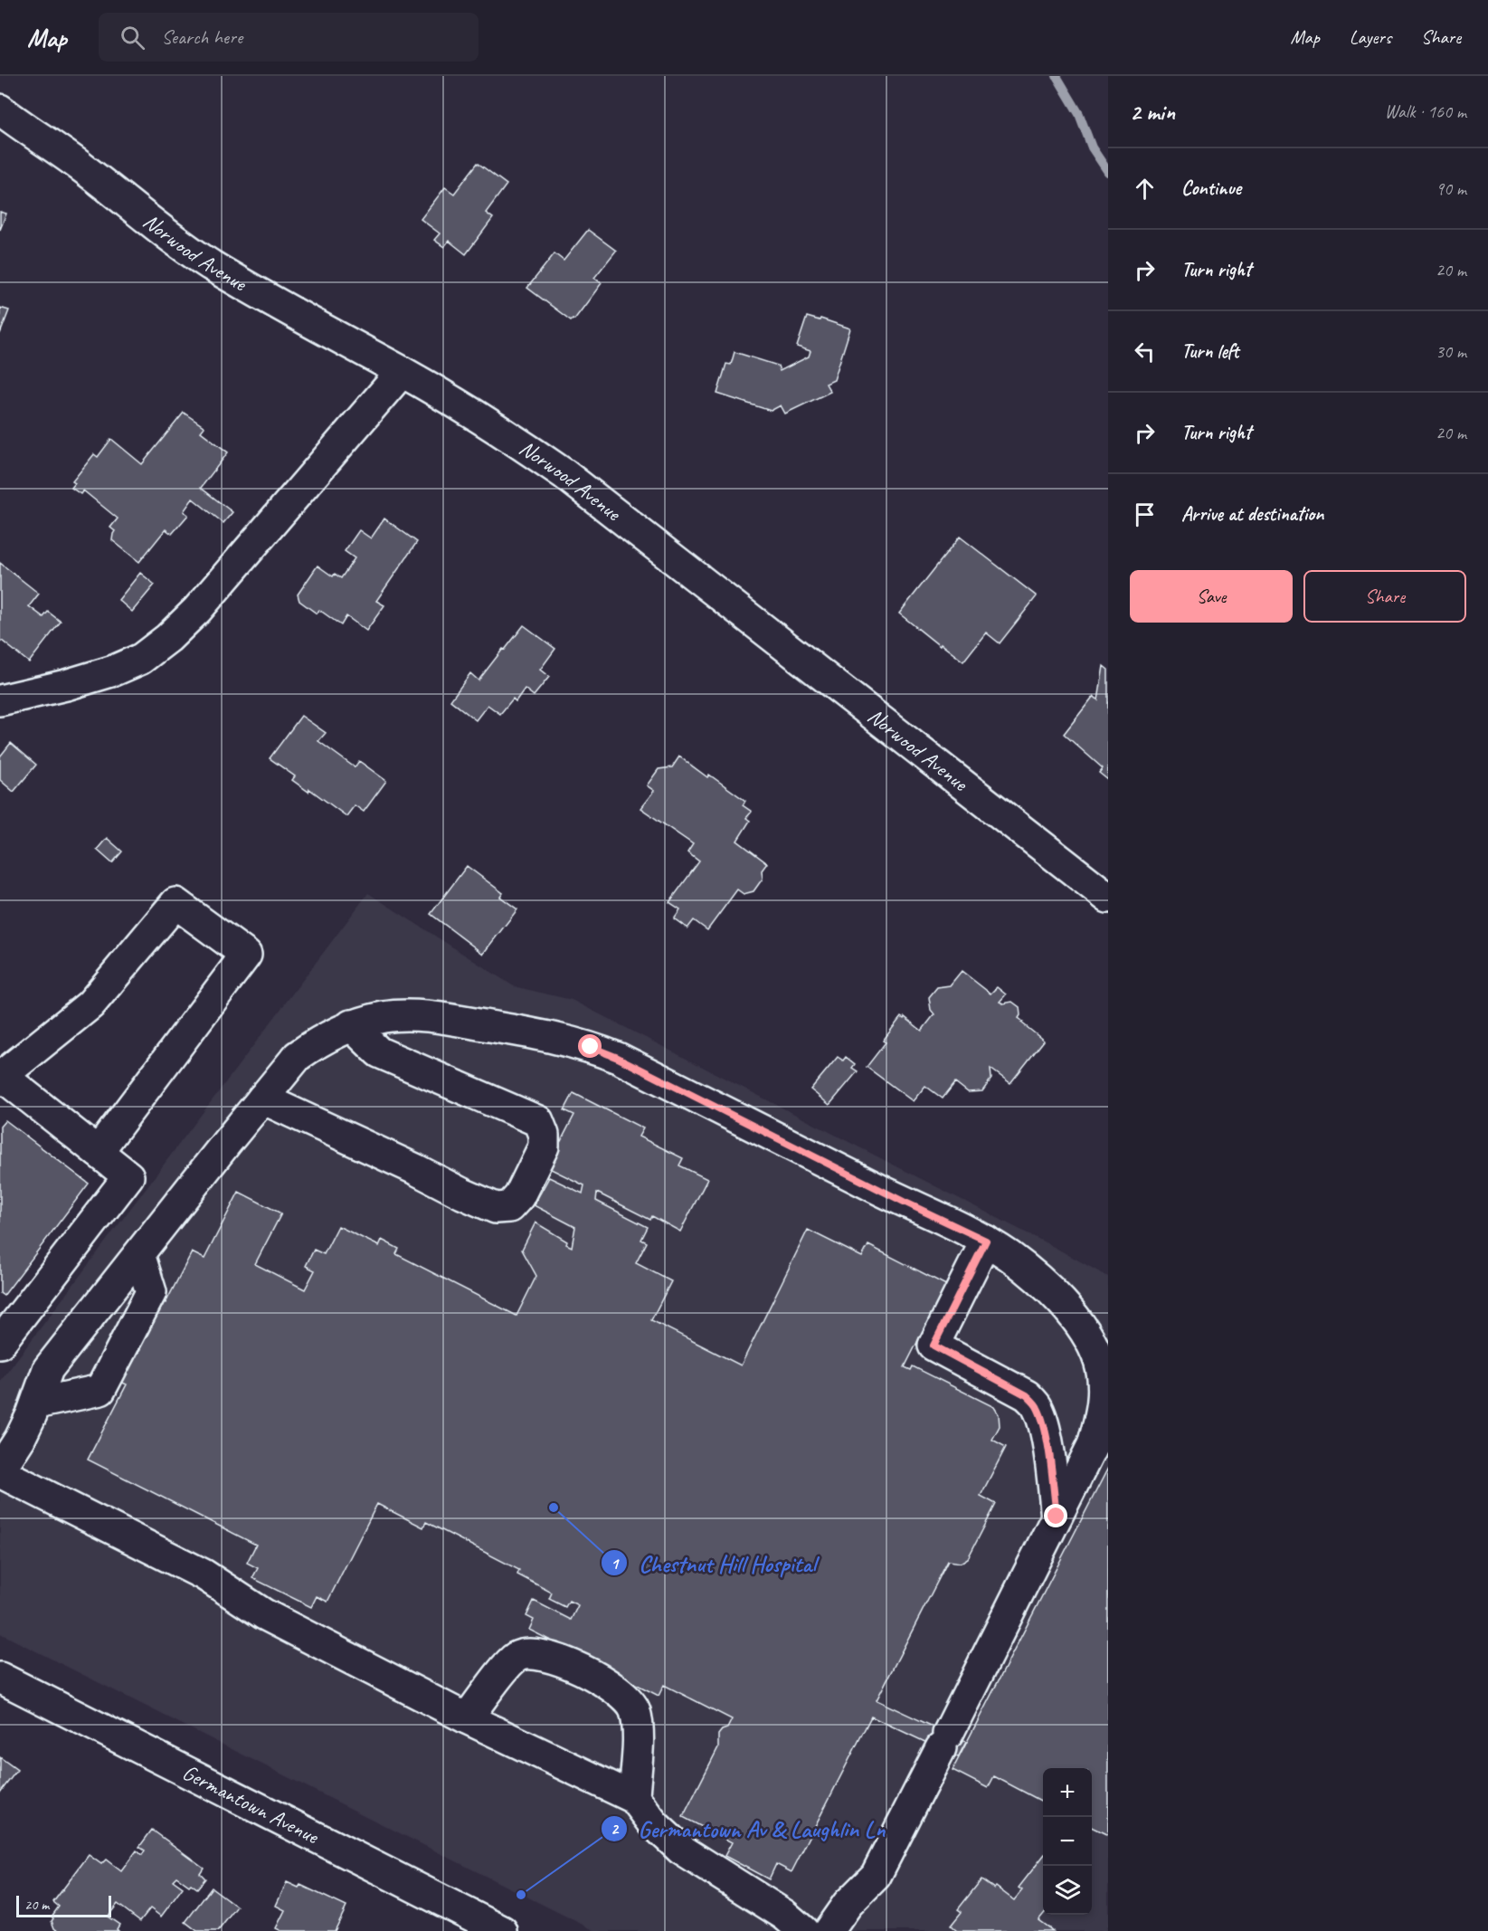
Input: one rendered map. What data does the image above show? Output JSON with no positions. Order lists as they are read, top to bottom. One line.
{"streets":{"street":["Norwood Avenue","Germantown Avenue"]},"places":["Chestnut Hill Hospital","Germantown Av & Laughlin Ln"],"scale_bar":"20 m","page":{"header":"Map","search":"Search here","nav":["Map","Layers","Share"],"heading":["2 min","Walk · 160 m"],"list":[["Continue","90 m"],["Turn right","20 m"],["Turn left","30 m"],["Turn right","20 m"],"Arrive at destination"],"buttons":["Save","Share"],"map_buttons":["+","−"],"scale":"20 m"}}
